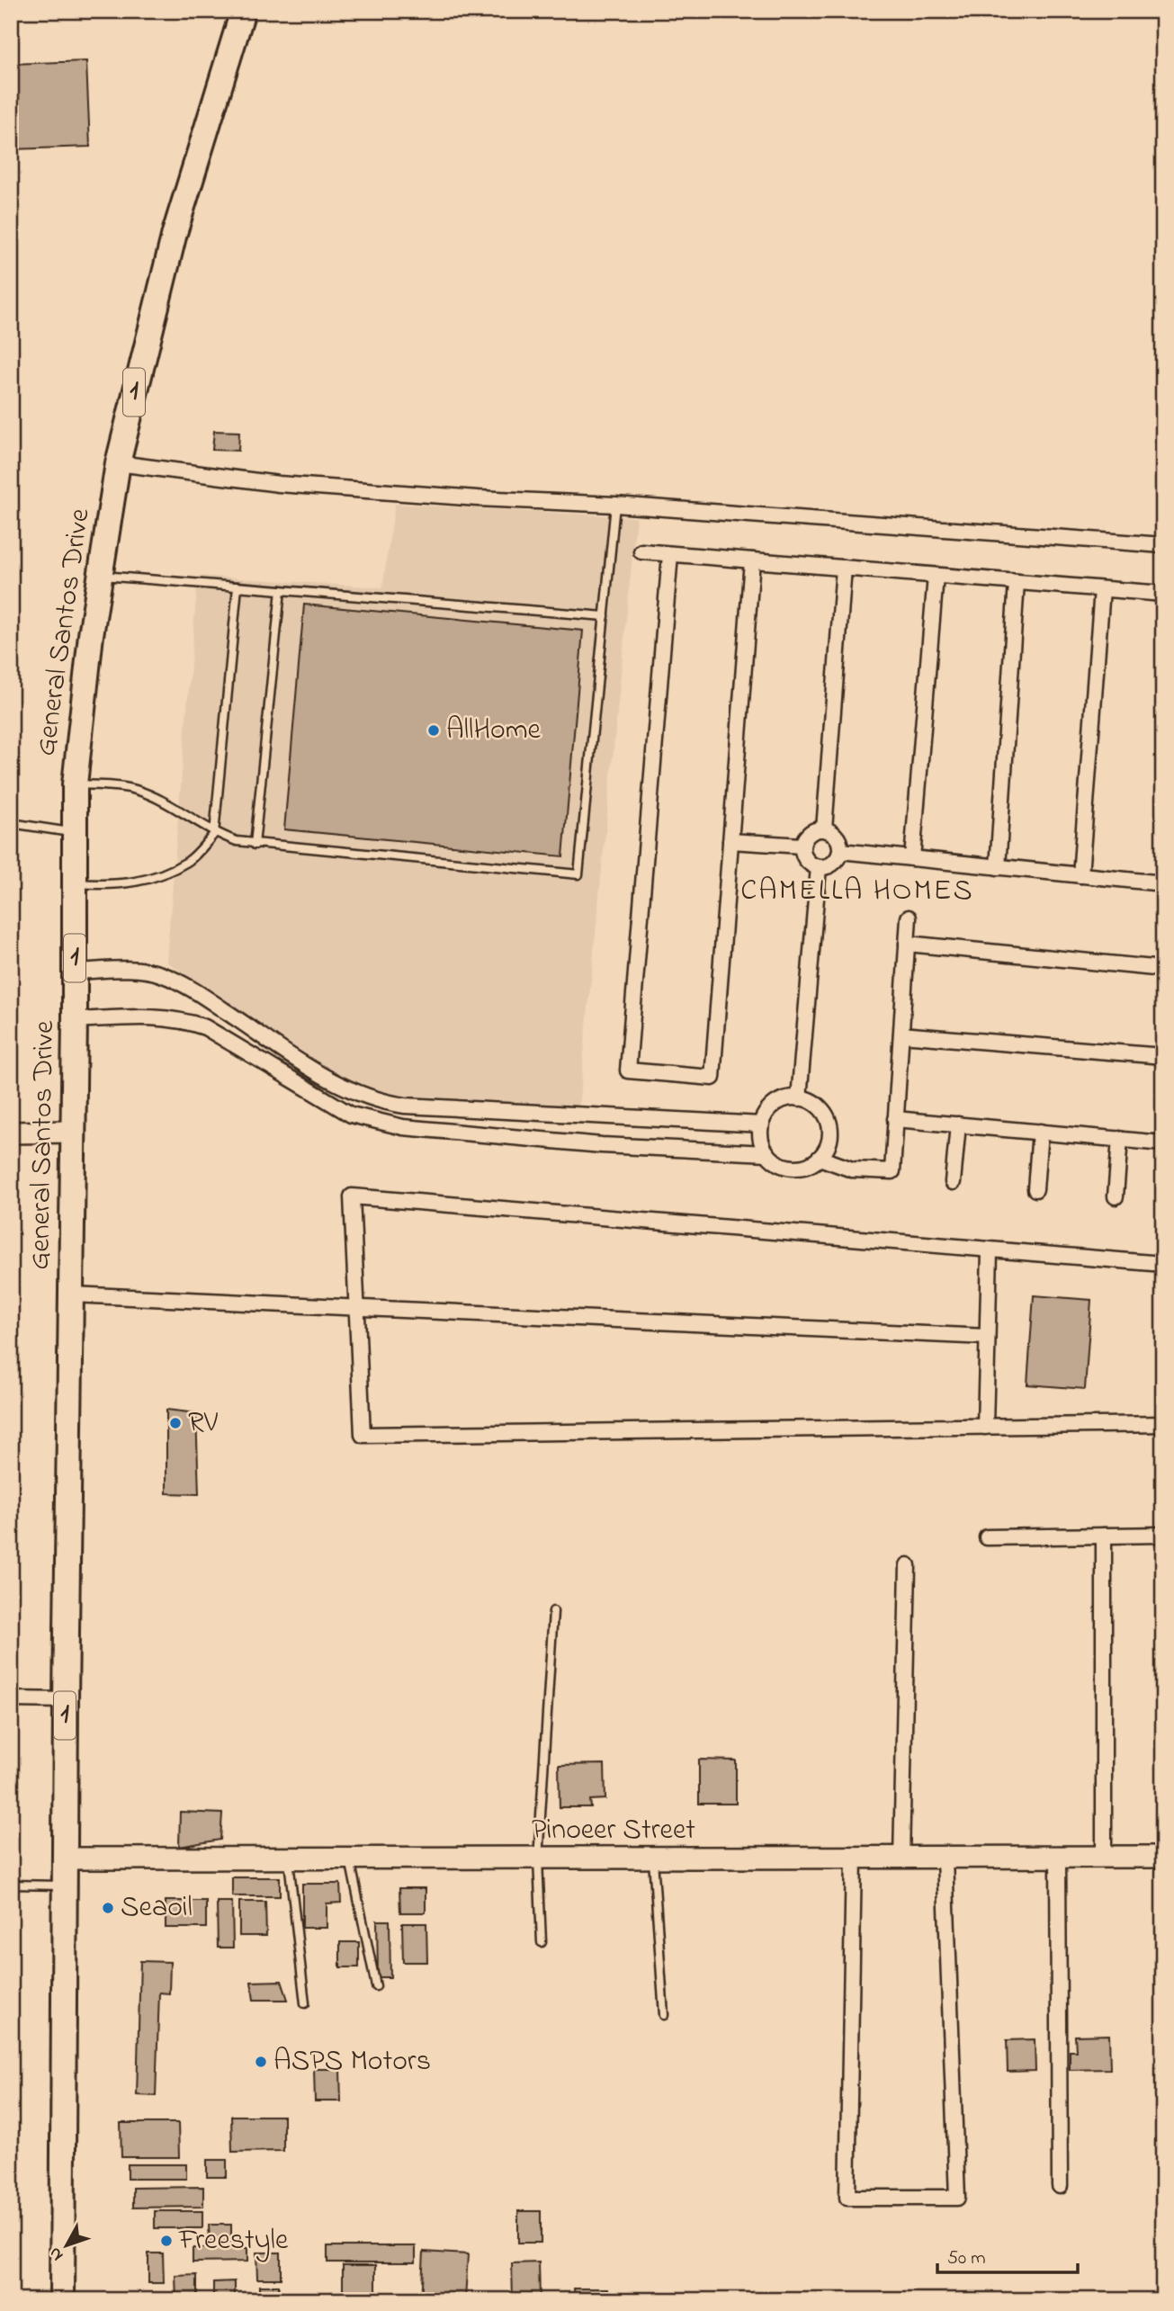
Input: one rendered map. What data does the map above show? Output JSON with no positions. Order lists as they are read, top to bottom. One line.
{"streets":{"highway":["1","General Santos Drive"],"main road":["Pinoeer Street"]},"crossings":[["General Santos Drive","Pinoeer Street"]],"districts":["CAMELLA HOMES"],"places":["AllHome","RV","Seaoil","ASPS Motors","Freestyle"],"scale_bar":"50 m","north":"bottom left"}
